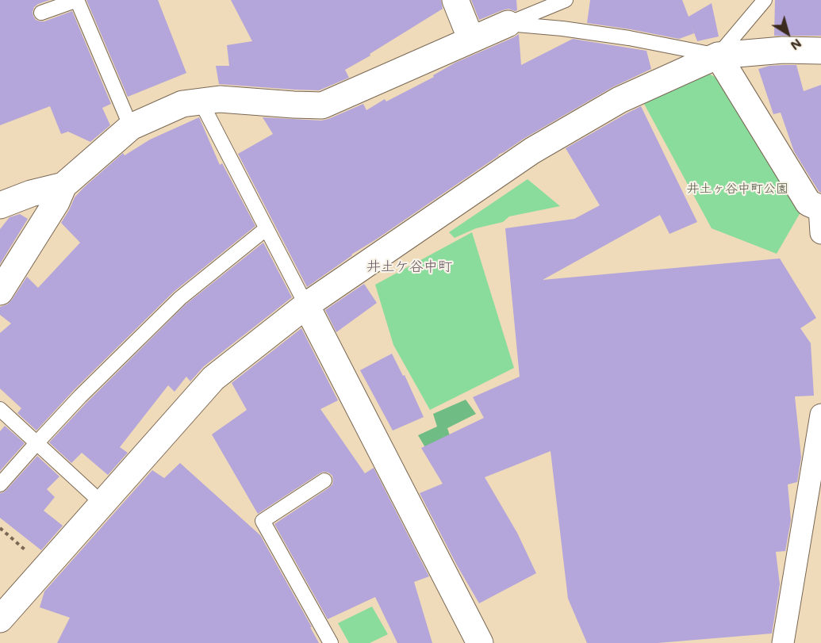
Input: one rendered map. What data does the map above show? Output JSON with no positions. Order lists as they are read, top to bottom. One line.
{"districts":["井土ケ谷中町"],"parks":["井土ヶ谷中町公園"],"north":"bottom right"}
